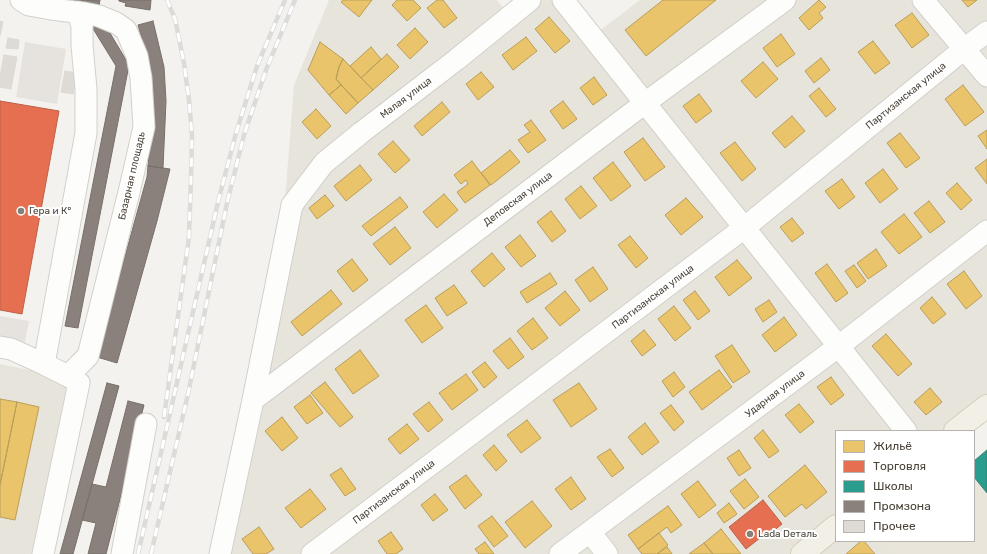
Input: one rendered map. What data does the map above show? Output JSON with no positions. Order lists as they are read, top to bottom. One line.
{"streets":{"street":["Партизанская улица","Малая улица","Базарная площадь","Деповская улица","Ударная улица"]},"crossings":[["Малая улица","Деповская улица"]],"places":["Гера и К⁰","Lada Dеталь"],"legend":["Жильё","Торговля","Школы","Промзона","Прочее"]}
